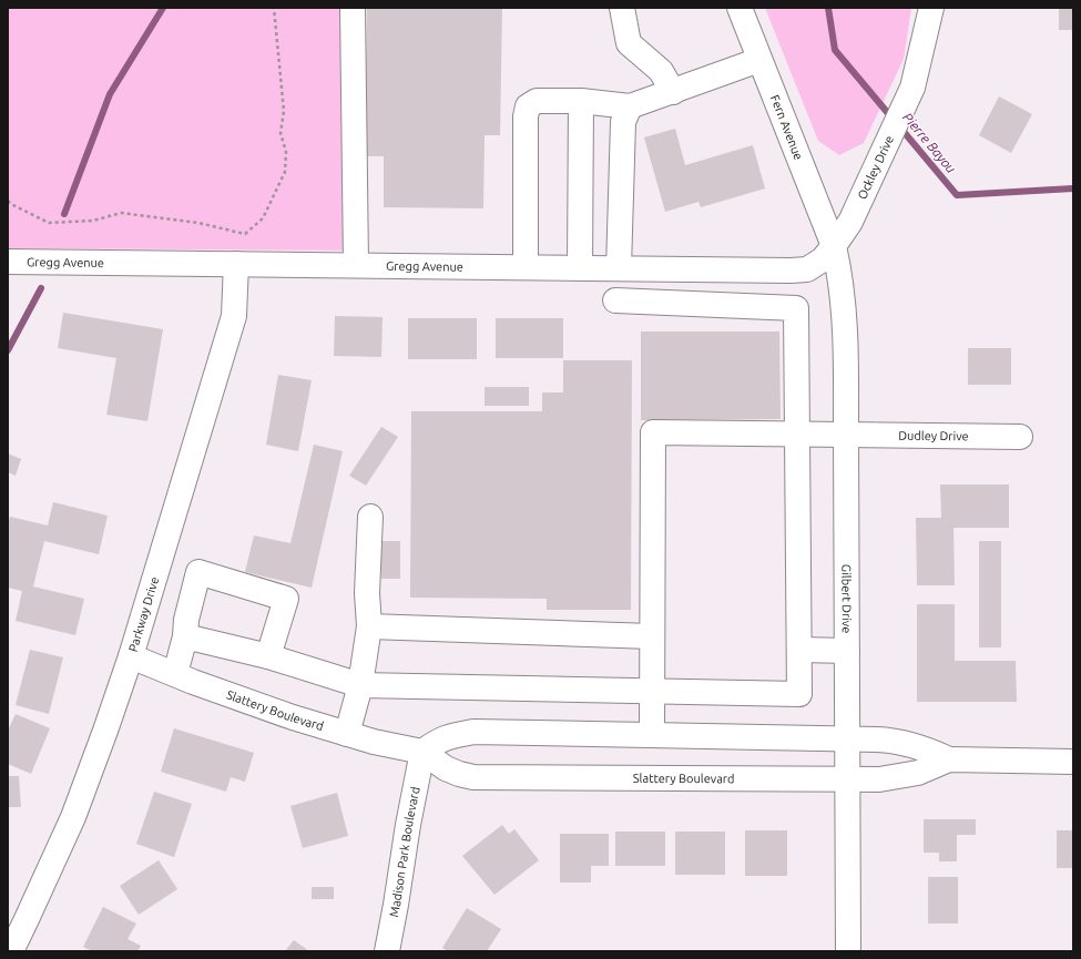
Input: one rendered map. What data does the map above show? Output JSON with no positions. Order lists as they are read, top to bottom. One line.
{"streets":{"street":["Fern Avenue","Ockley Drive","Gregg Avenue","Dudley Drive","Gilbert Drive","Parkway Drive","Slattery Boulevard","Madison Park Boulevard"]},"crossings":[["Fern Avenue","Ockley Drive"],["Fern Avenue","Gregg Avenue"],["Fern Avenue","Gilbert Drive"],["Ockley Drive","Gregg Avenue"],["Ockley Drive","Gilbert Drive"],["Gregg Avenue","Gilbert Drive"],["Gregg Avenue","Parkway Drive"],["Dudley Drive","Gilbert Drive"],["Gilbert Drive","Slattery Boulevard"],["Parkway Drive","Slattery Boulevard"],["Slattery Boulevard","Madison Park Boulevard"]],"water":["Pierre Bayou"]}
